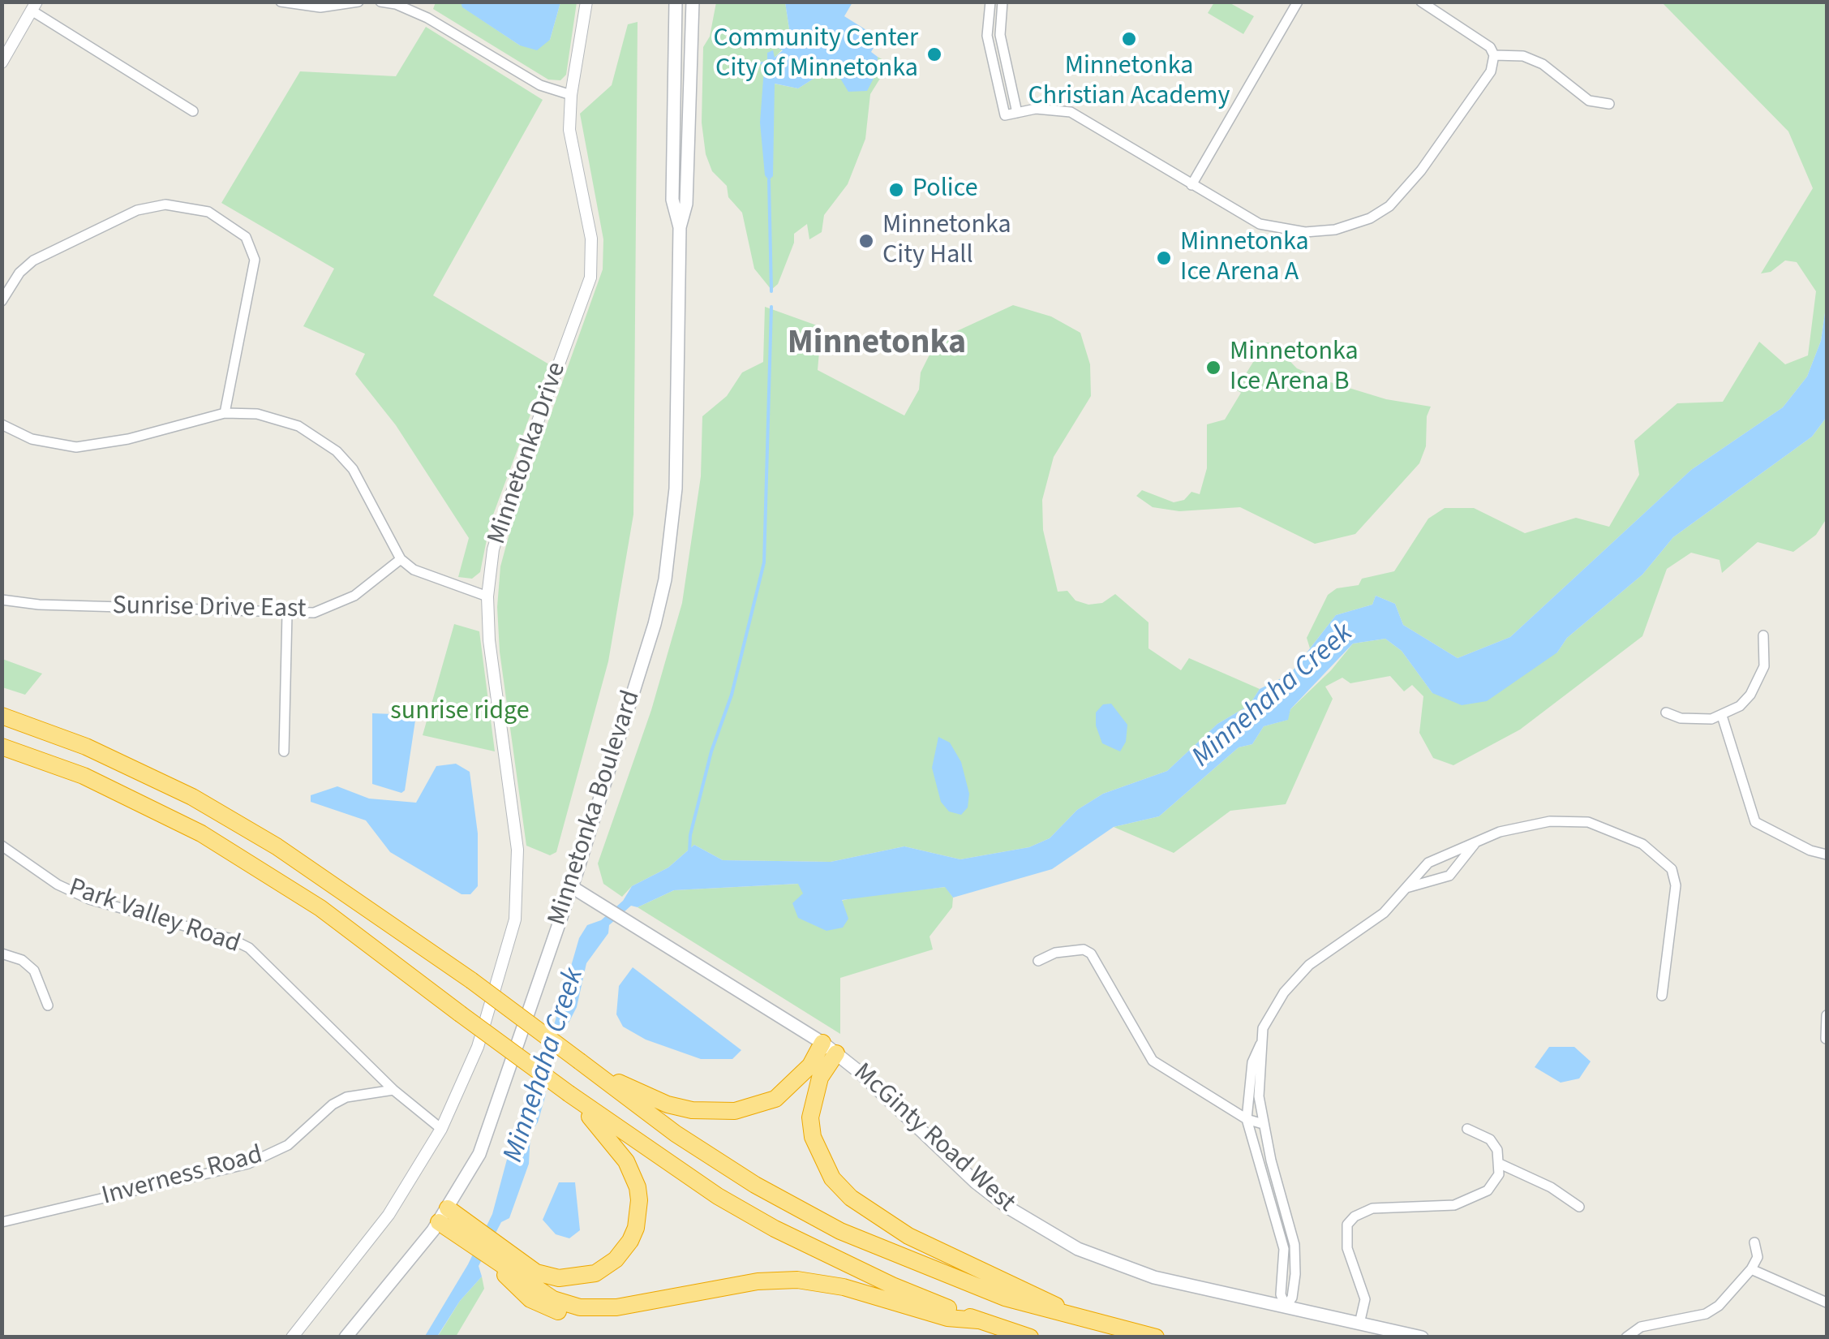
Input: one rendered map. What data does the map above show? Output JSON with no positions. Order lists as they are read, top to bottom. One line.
{"streets":{"main road":["Minnetonka Boulevard","McGinty Road West"],"street":["Minnetonka Drive","Sunrise Drive East","Park Valley Road","Inverness Road"]},"crossings":[["Minnetonka Drive","Park Valley Road"],["Minnetonka Boulevard","McGinty Road West"],["Park Valley Road","Inverness Road"]],"districts":["Minnetonka"],"water":["Minnehaha Creek"],"parks":["sunrise ridge"],"places":["Minnetonka Christian Academy","Community Center City of Minnetonka","Police","Minnetonka City Hall","Minnetonka Ice Arena A","Minnetonka Ice Arena B"]}
